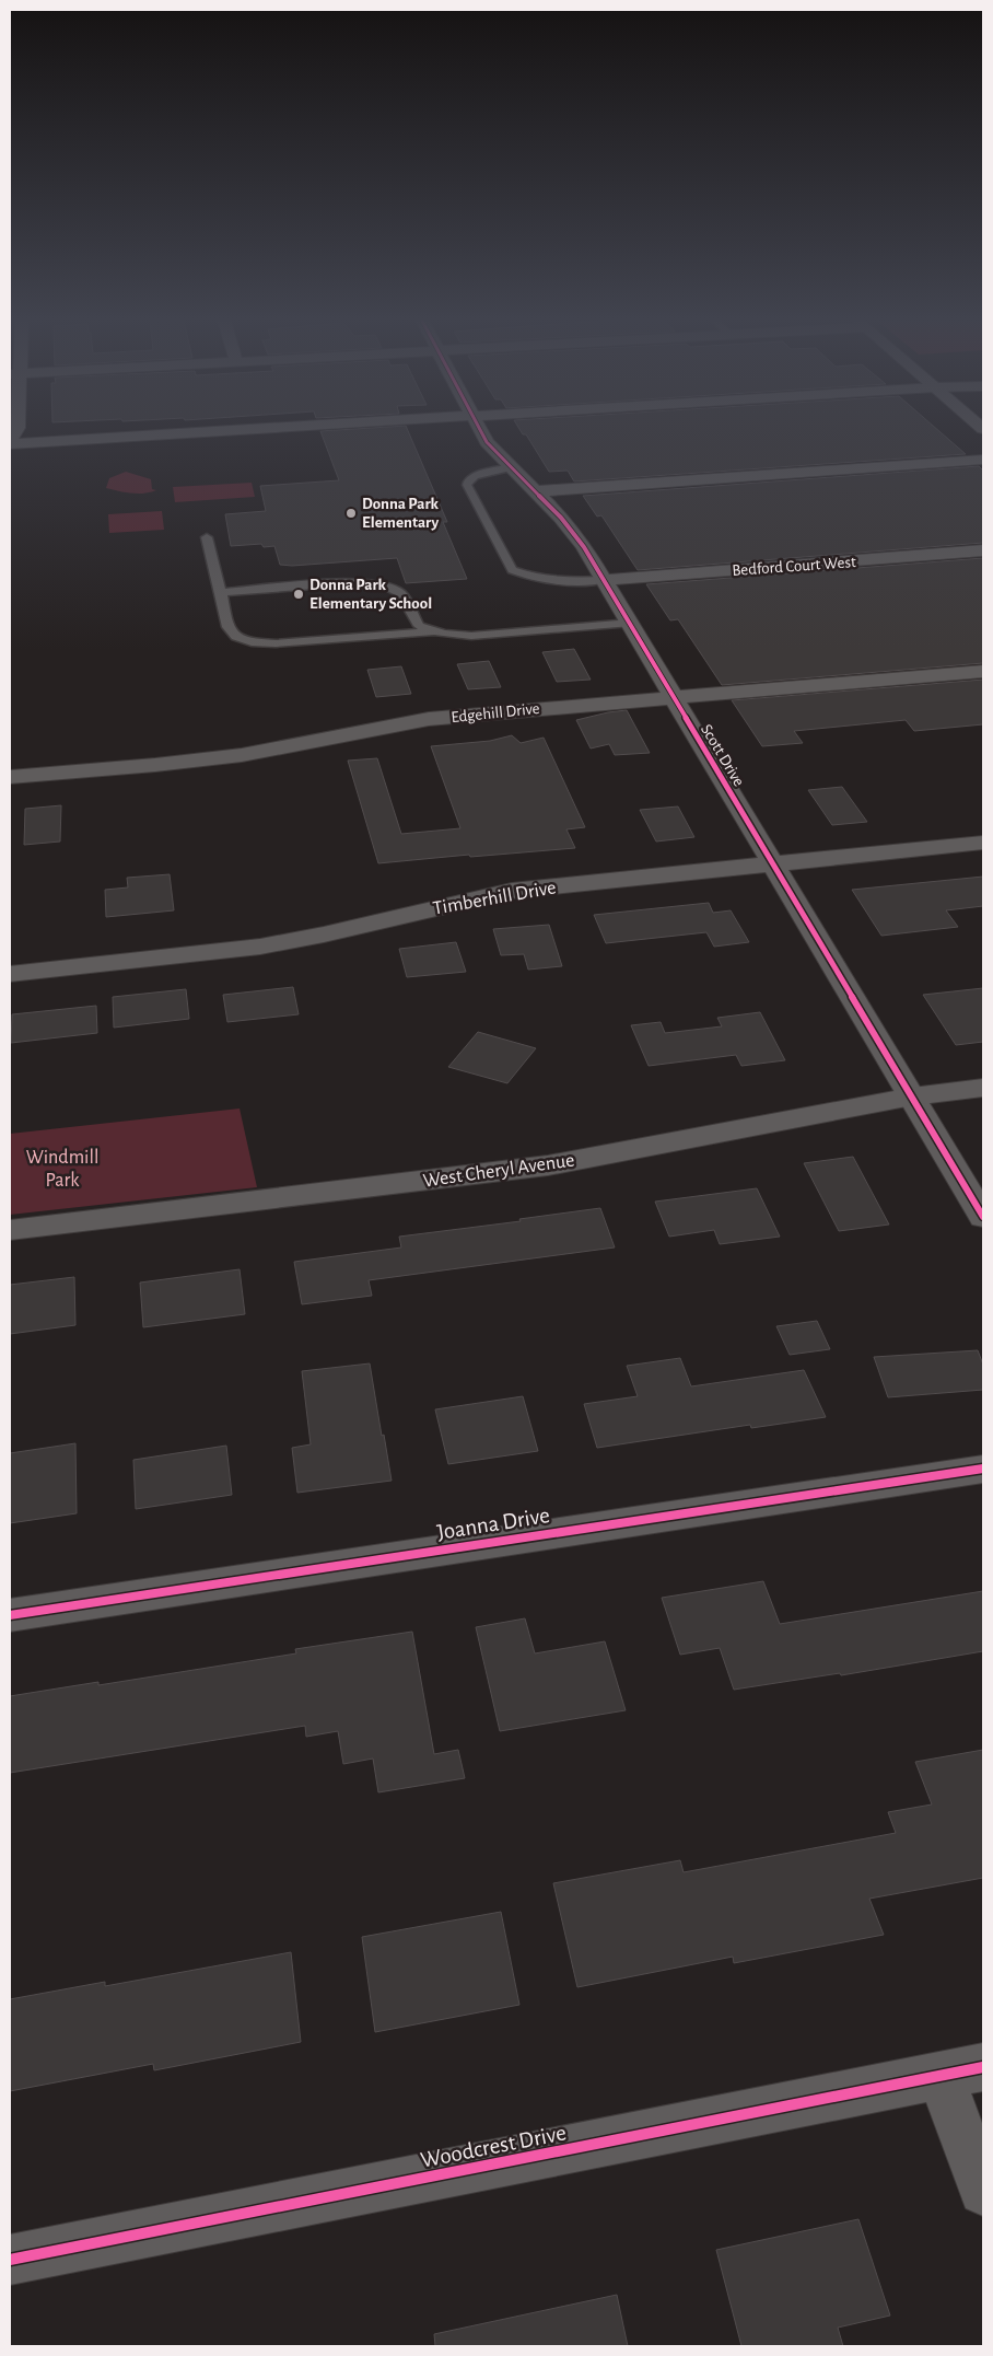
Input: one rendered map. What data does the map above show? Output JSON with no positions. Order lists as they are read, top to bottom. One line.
{"streets":{"street":["Bedford Court West","Edgehill Drive","Scott Drive","Timberhill Drive","West Cheryl Avenue","Joanna Drive","Woodcrest Drive"]},"crossings":[["Bedford Court West","Scott Drive"],["Edgehill Drive","Scott Drive"],["Scott Drive","Timberhill Drive"],["Scott Drive","West Cheryl Avenue"]],"parks":["Windmill Park"],"places":["Donna Park Elementary","Donna Park Elementary School"]}
